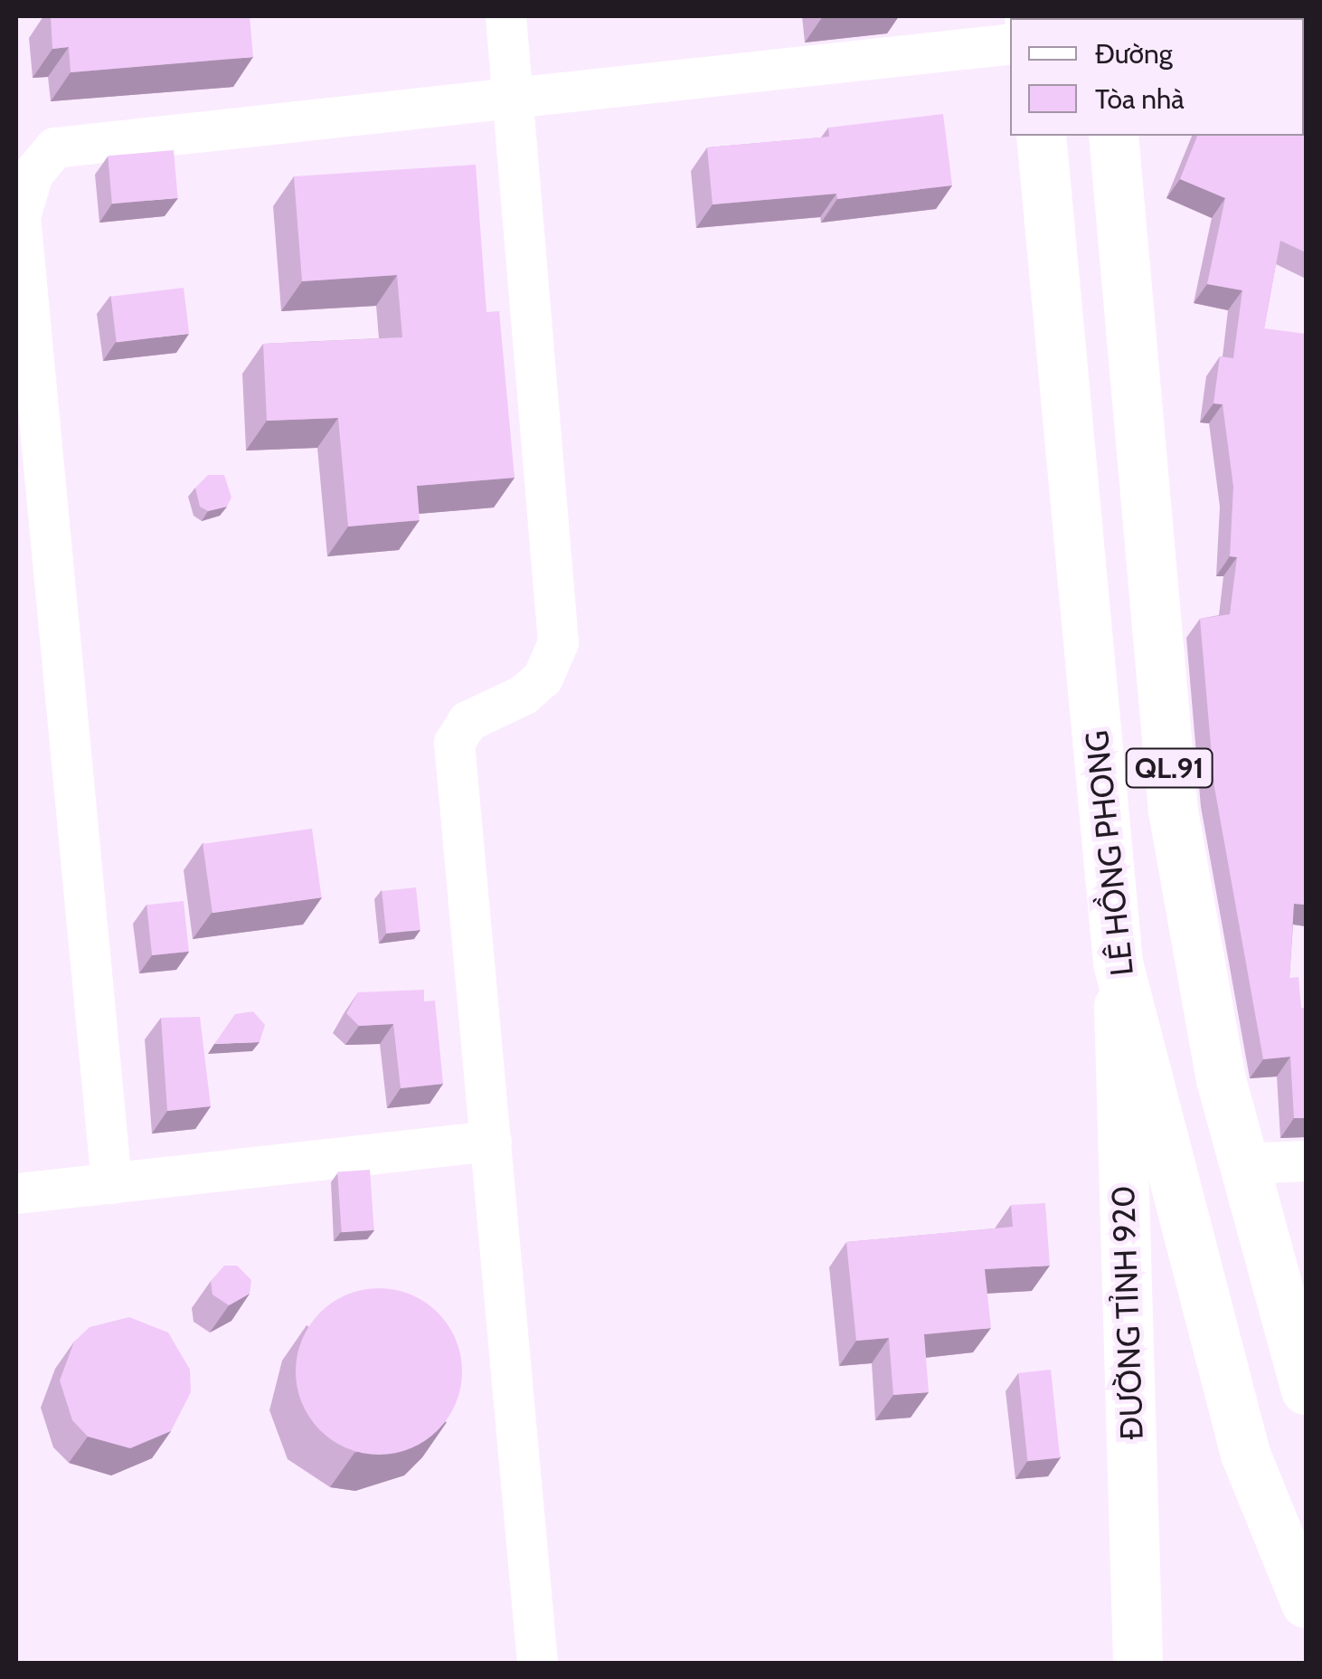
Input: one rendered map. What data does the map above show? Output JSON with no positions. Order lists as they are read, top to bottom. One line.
{"streets":{"main road":["QL.91","LÊ HỒNG PHONG","ĐƯỜNG TỈNH 920"]},"crossings":[["LÊ HỒNG PHONG","ĐƯỜNG TỈNH 920"]],"legend":["Đường","Tòa nhà"]}
